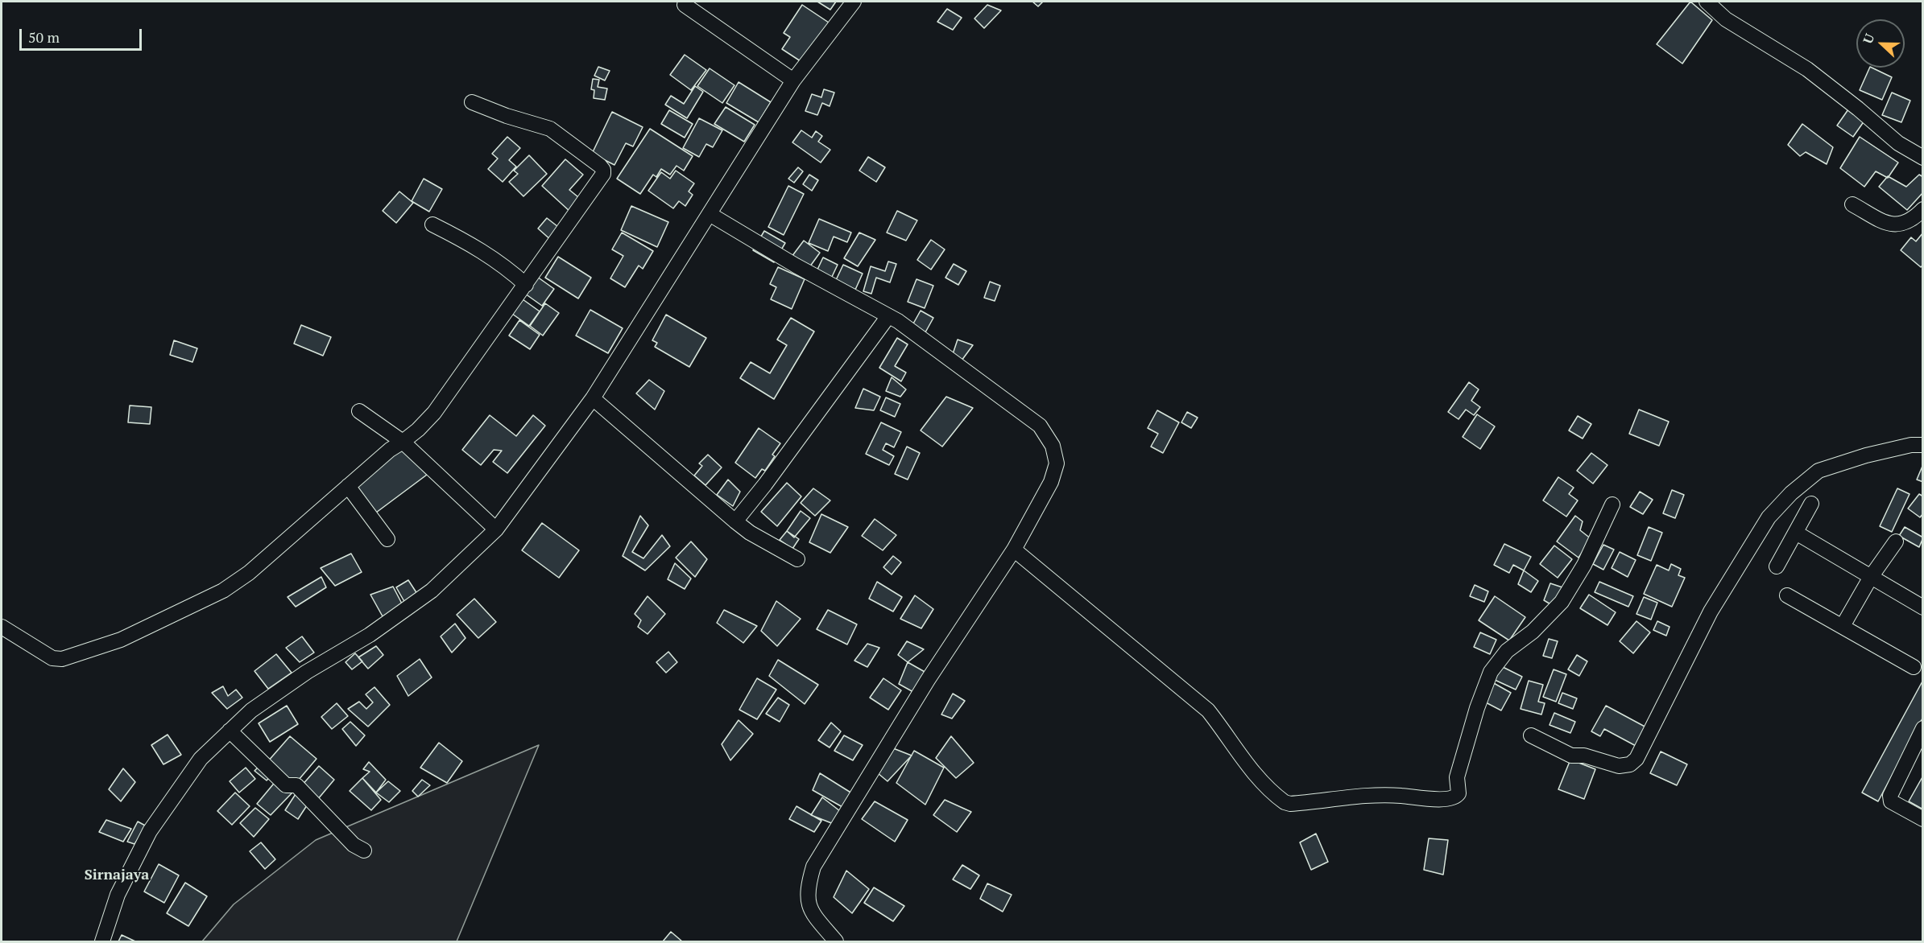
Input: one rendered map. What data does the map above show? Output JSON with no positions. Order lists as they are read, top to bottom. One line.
{"districts":["Sirnajaya"],"scale_bar":"50 m","north":"left"}
